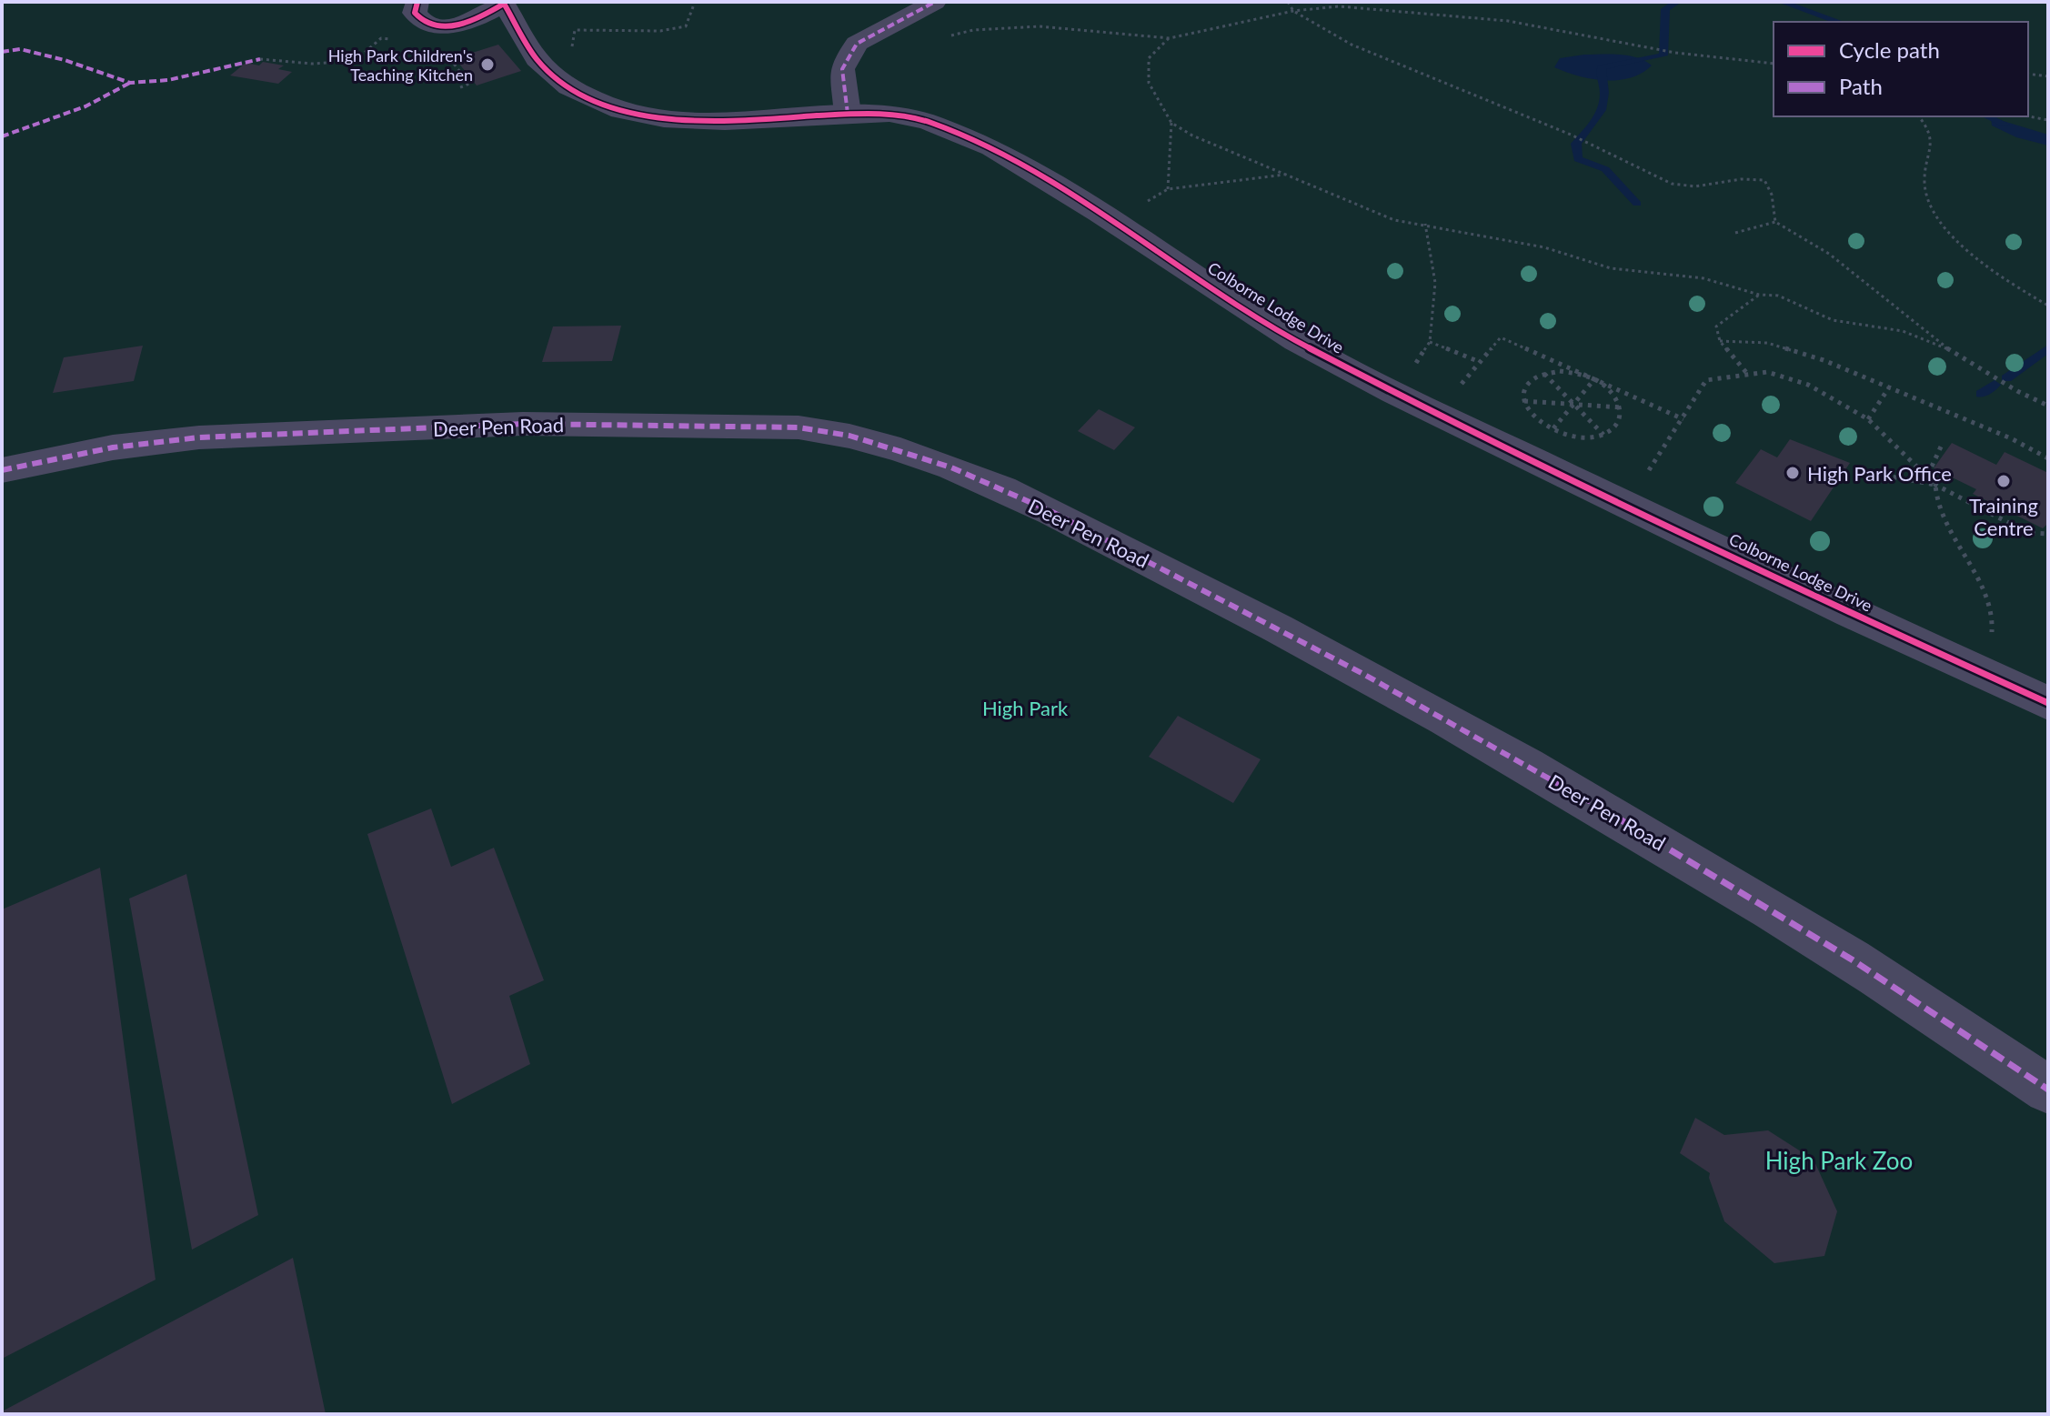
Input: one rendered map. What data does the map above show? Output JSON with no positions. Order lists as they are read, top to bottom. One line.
{"streets":{"street":["Colborne Lodge Drive","Deer Pen Road"]},"parks":["High Park","High Park Zoo"],"places":["High Park Children's Teaching Kitchen","High Park Office","Training Centre"],"legend":["Cycle path","Path"]}
